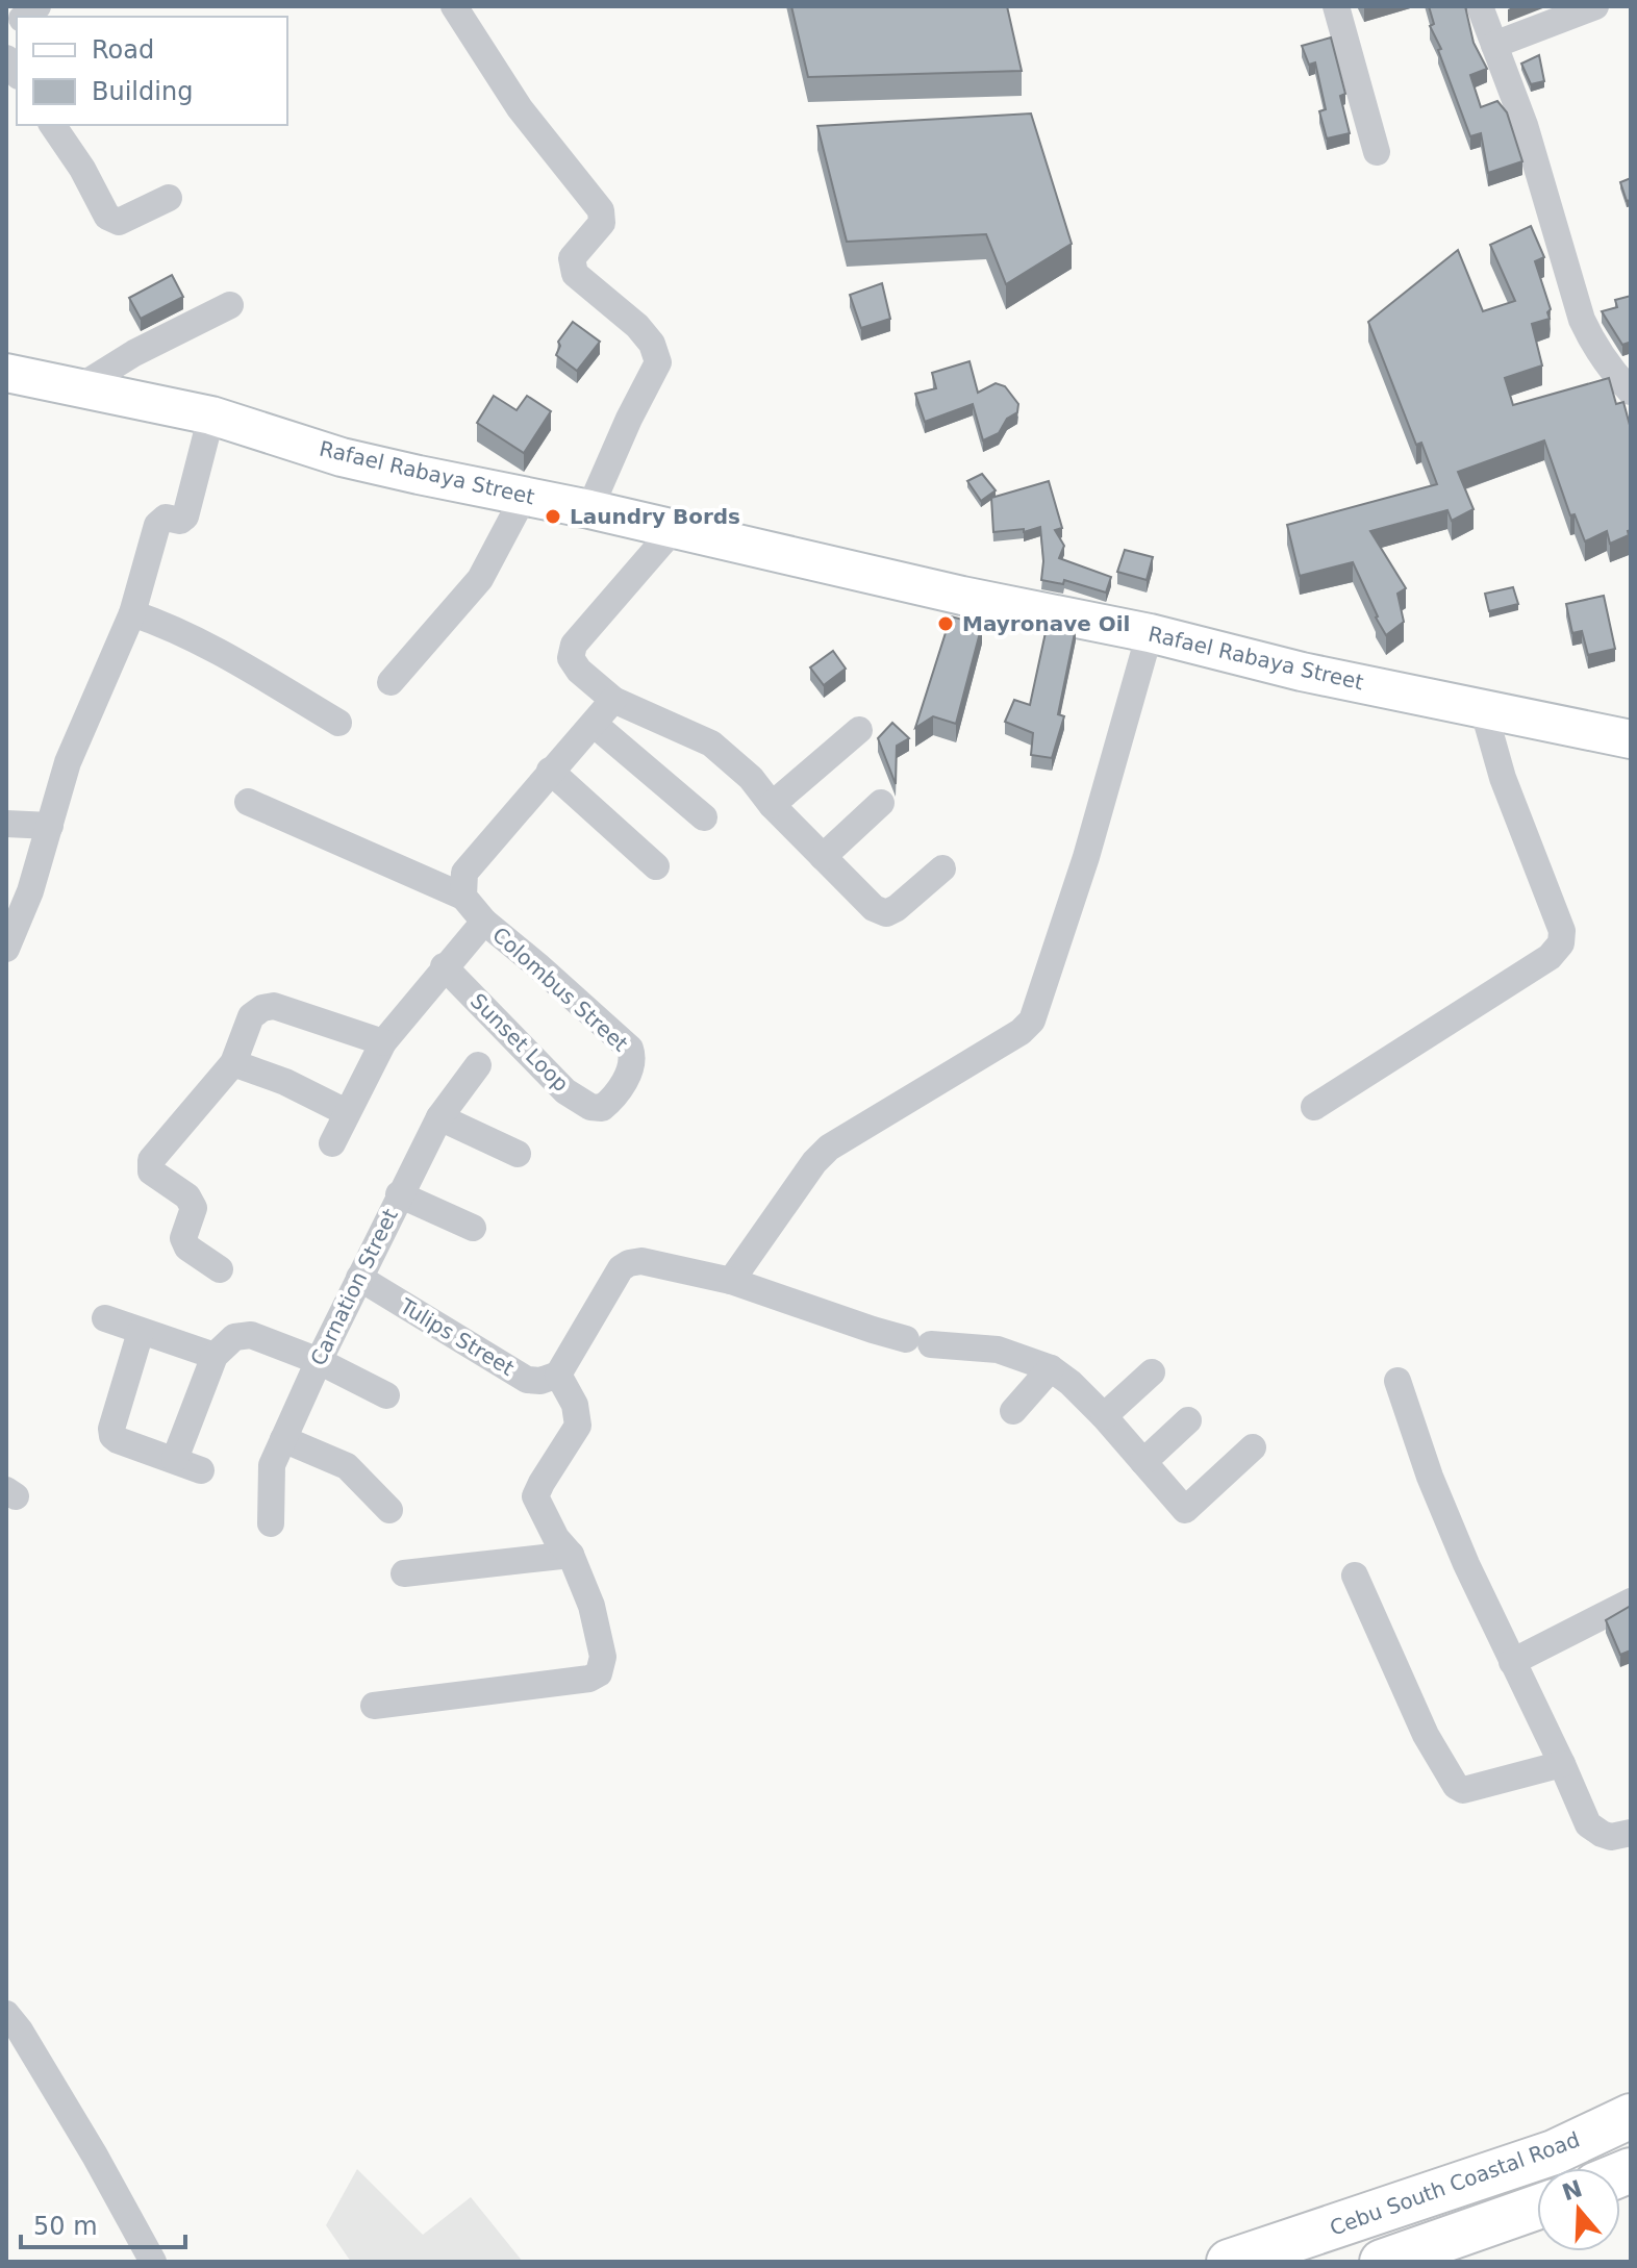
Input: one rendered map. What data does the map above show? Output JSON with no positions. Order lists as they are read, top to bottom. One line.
{"streets":{"highway":["Cebu South Coastal Road"],"main road":["Rafael Rabaya Street"],"street":["Colombus Street","Sunset Loop","Carnation Street","Tulips Street"]},"crossings":[["Colombus Street","Sunset Loop"],["Carnation Street","Tulips Street"]],"places":["Laundry Bords","Mayronave Oil"],"legend":["Road","Building"],"scale_bar":"50 m","north":"top"}
